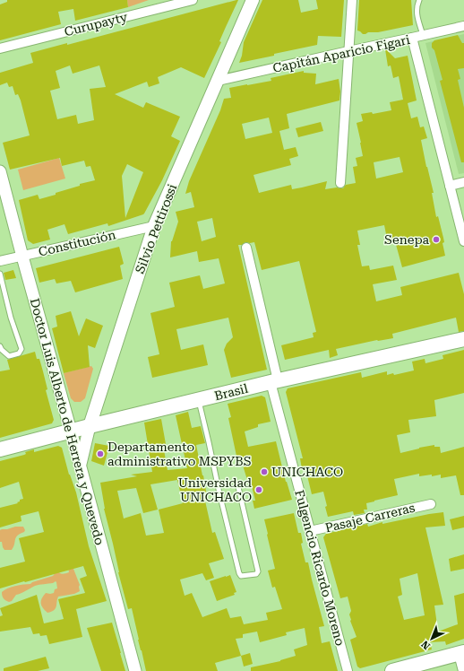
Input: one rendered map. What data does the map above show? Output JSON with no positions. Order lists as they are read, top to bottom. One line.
{"streets":{"main road":["Silvio Pettirossi","Brasil"],"street":["Curupayty","Capitán Aparicio Figari","Constitución","Doctor Luis Alberto de Herrera y Quevedo","Pasaje Carreras","Fulgencio Ricardo Moreno"]},"crossings":[["Capitán Aparicio Figari","Silvio Pettirossi"],["Silvio Pettirossi","Constitución"],["Silvio Pettirossi","Brasil"],["Silvio Pettirossi","Doctor Luis Alberto de Herrera y Quevedo"],["Constitución","Doctor Luis Alberto de Herrera y Quevedo"],["Brasil","Doctor Luis Alberto de Herrera y Quevedo"],["Brasil","Fulgencio Ricardo Moreno"],["Pasaje Carreras","Fulgencio Ricardo Moreno"]],"places":["Senepa","Departamento administrativo MSPYBS","UNICHACO","Universidad UNICHACO"],"north":"bottom left"}
